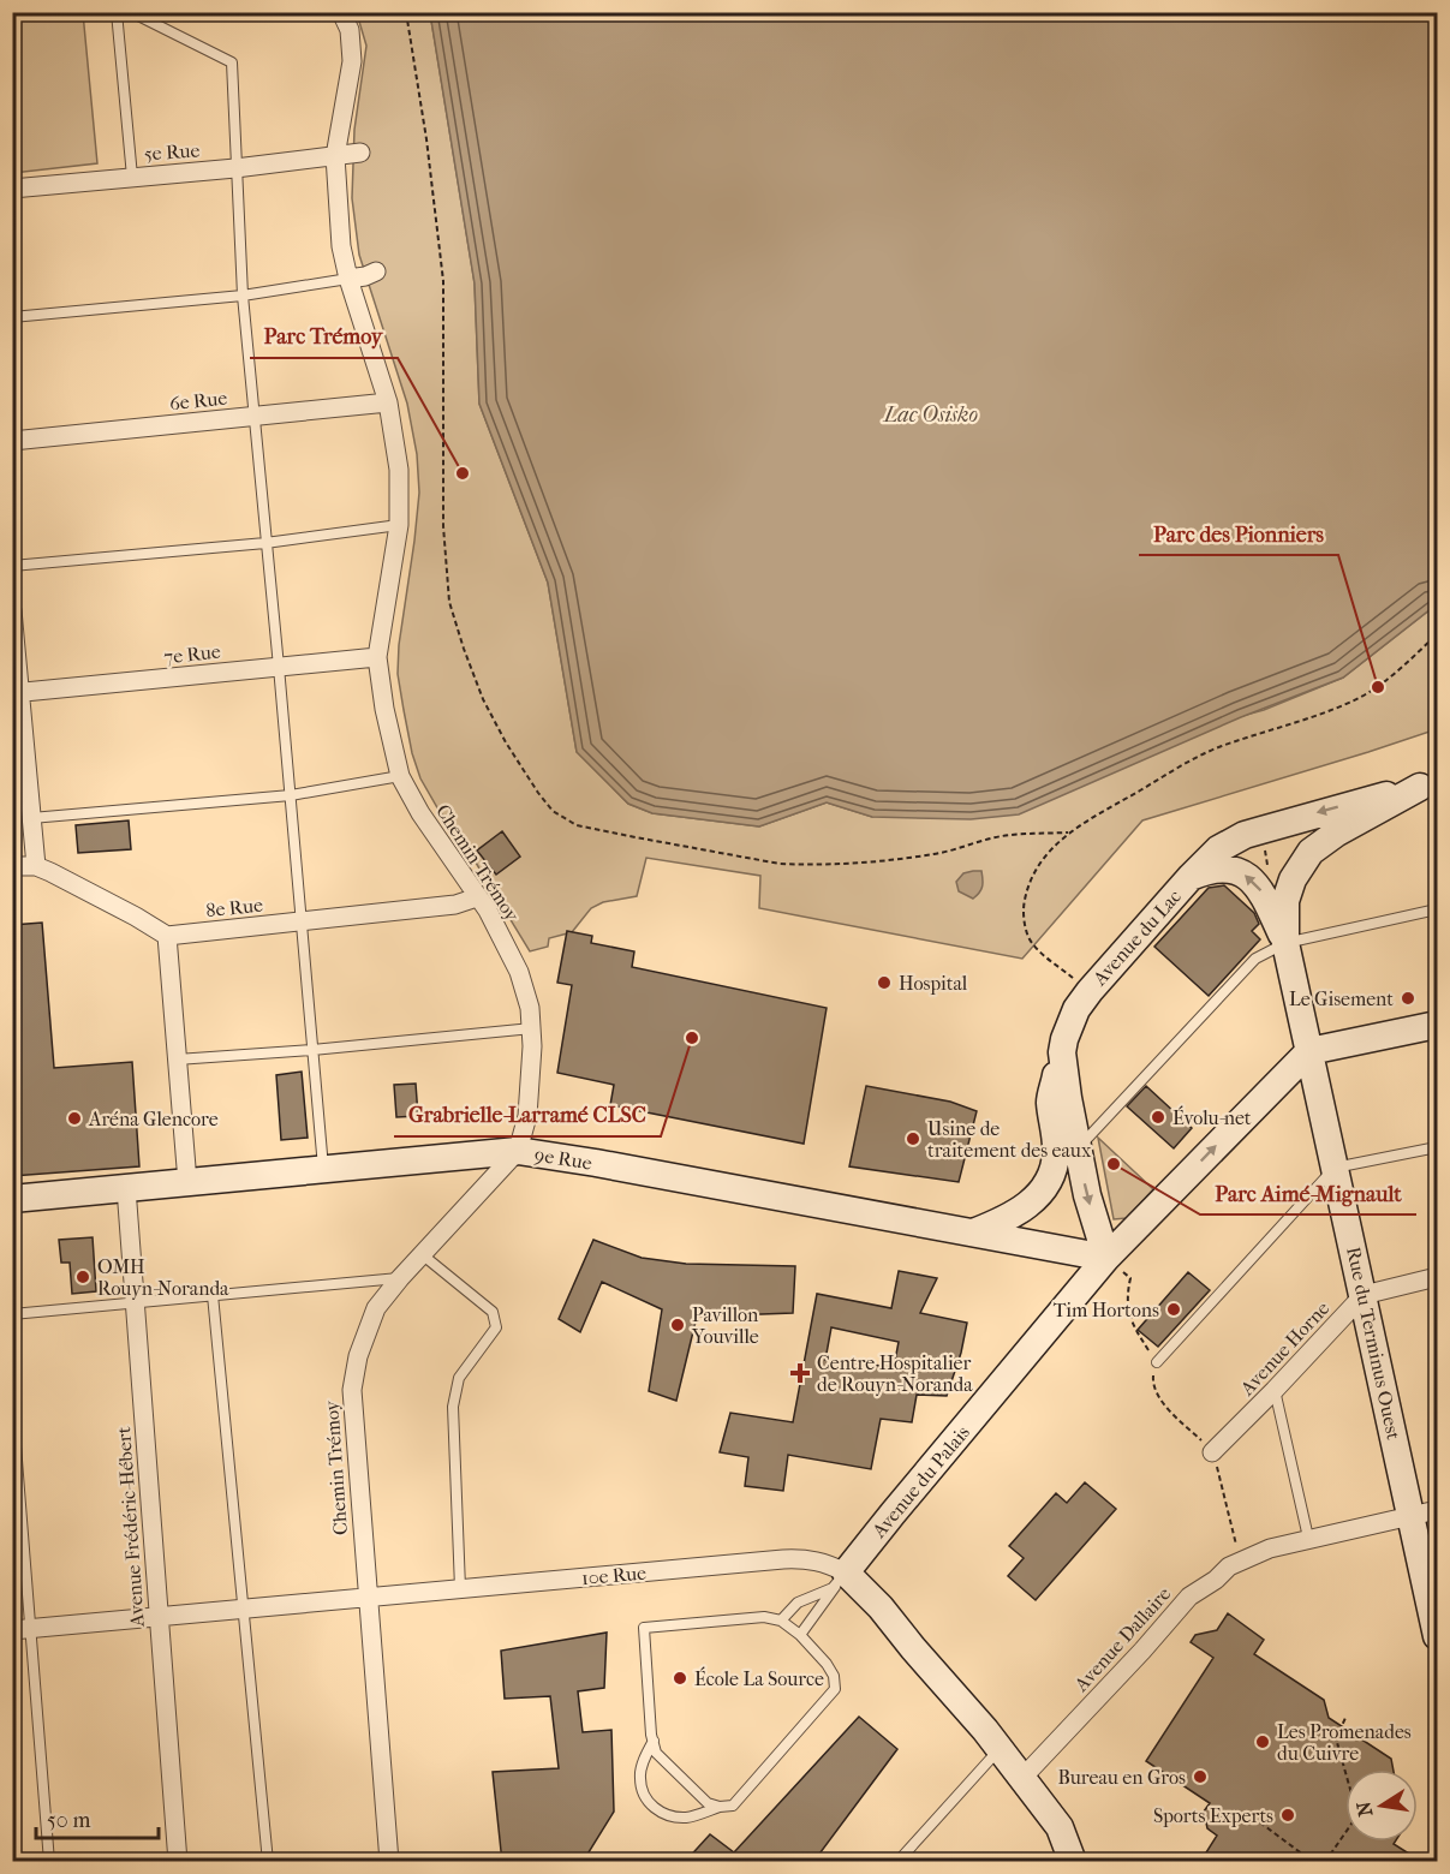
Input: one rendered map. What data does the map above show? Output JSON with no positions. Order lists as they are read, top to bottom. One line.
{"streets":{"street":["5e Rue","6e Rue","7e Rue","Chemin Trémoy","8e Rue","Avenue du Lac","9e Rue","Rue du Terminus Ouest","Avenue Horne","Avenue du Palais","Avenue Frédéric-Hébert","10e Rue","Avenue Dallaire"]},"crossings":[["5e Rue","Chemin Trémoy"],["6e Rue","Chemin Trémoy"],["7e Rue","Chemin Trémoy"],["Chemin Trémoy","8e Rue"],["Chemin Trémoy","9e Rue"],["Chemin Trémoy","10e Rue"],["Avenue du Lac","9e Rue"],["Avenue du Lac","Avenue du Palais"],["9e Rue","Avenue du Palais"],["9e Rue","Avenue Frédéric-Hébert"],["Rue du Terminus Ouest","Avenue Horne"],["Rue du Terminus Ouest","Avenue du Palais"],["Rue du Terminus Ouest","Avenue Dallaire"],["Avenue du Palais","10e Rue"],["Avenue Frédéric-Hébert","10e Rue"],["10e Rue","Avenue Dallaire"]],"one_way":["Avenue du Palais"],"water":["Lac Osisko"],"places":{"other":["Parc Trémoy","Parc des Pionniers","Hospital","Le Gisement","Grabrielle-Larramé CLSC","Évolu-net","Aréna Glencore","Usine de traitement des eaux","Parc Aimé-Mignault","OMH Rouyn-Noranda","Tim Hortons","Pavillon Youville","École La Source","Les Promenades du Cuivre","Bureau en Gros","Sports Experts"],"health":["Centre Hospitalier de Rouyn-Noranda"]},"scale_bar":"50 m","north":"left"}
